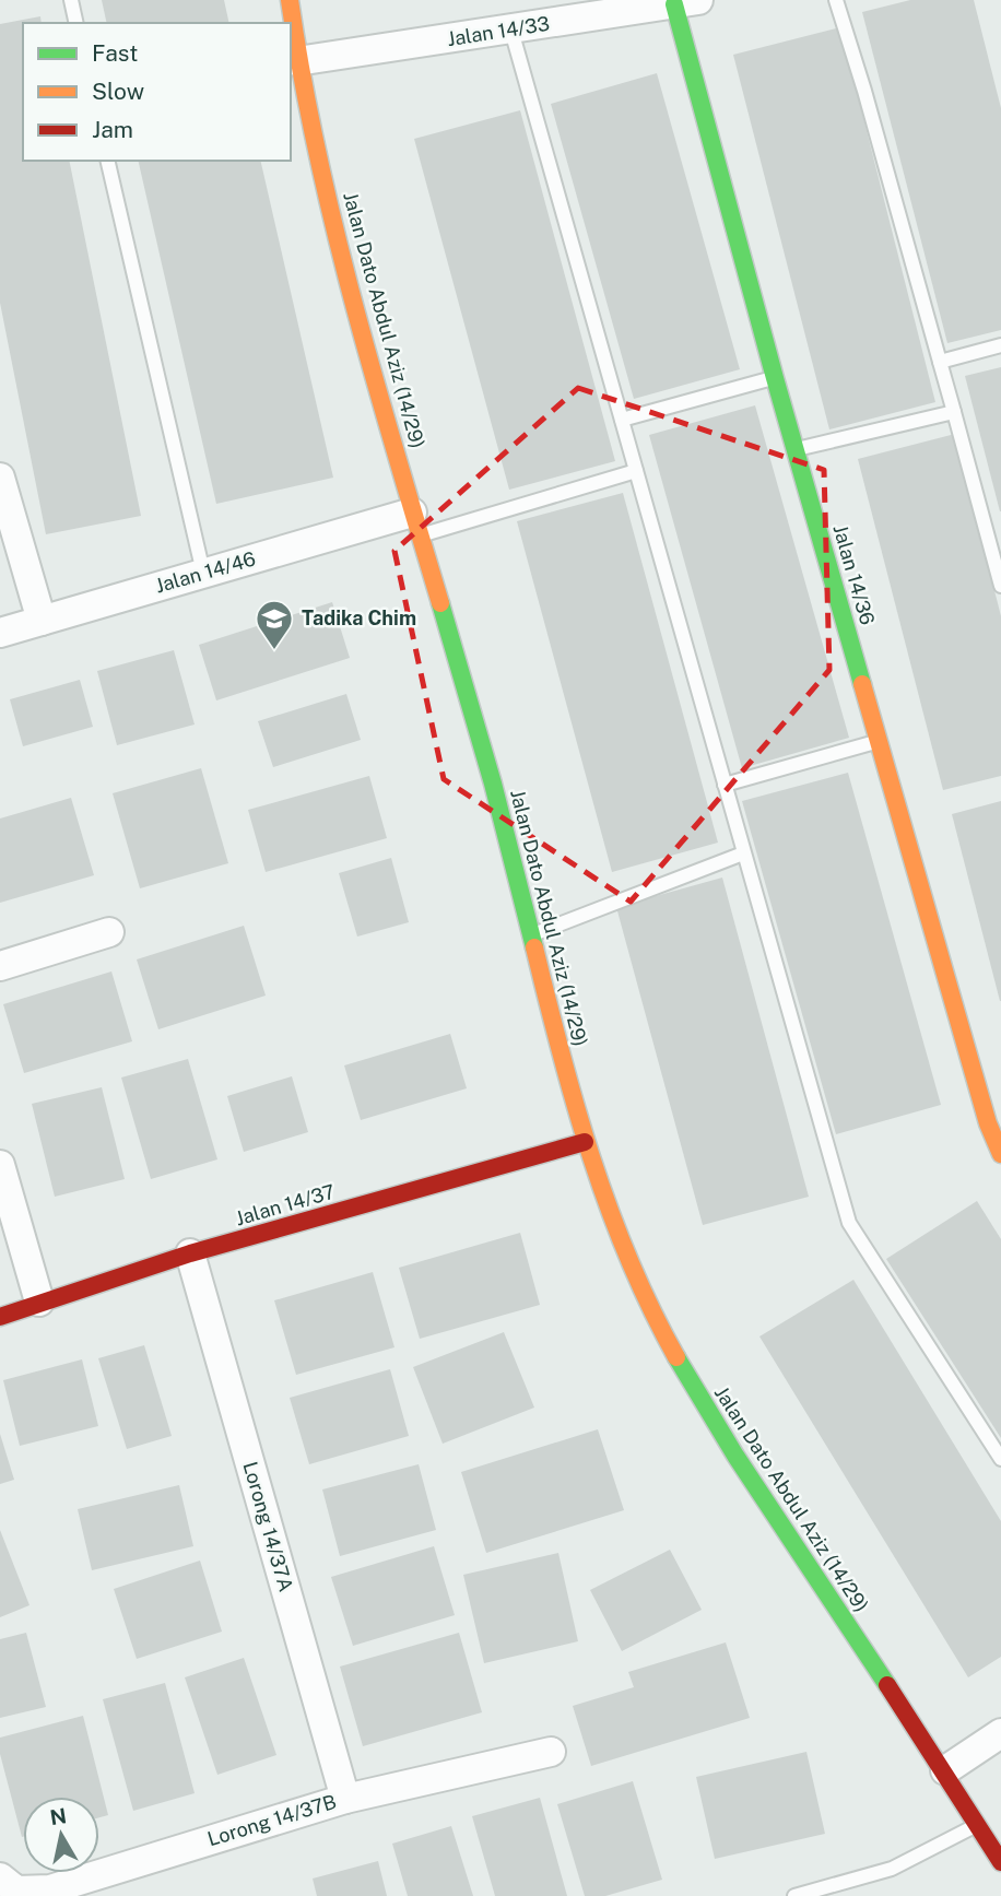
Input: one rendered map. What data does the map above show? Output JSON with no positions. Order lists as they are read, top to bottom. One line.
{"streets":{"street":["Jalan 14/33","Jalan Dato Abdul Aziz (14/29)","Jalan 14/46","Jalan 14/36","Jalan 14/37","Lorong 14/37A","Lorong 14/37B"]},"crossings":[["Jalan 14/33","Jalan Dato Abdul Aziz (14/29)"],["Jalan 14/33","Jalan 14/36"],["Jalan Dato Abdul Aziz (14/29)","Jalan 14/46"],["Jalan Dato Abdul Aziz (14/29)","Jalan 14/37"],["Jalan 14/37","Lorong 14/37A"],["Lorong 14/37A","Lorong 14/37B"]],"places":{"school or university":["Tadika Chim"]},"legend":["Fast","Slow","Jam"],"north":"top"}
